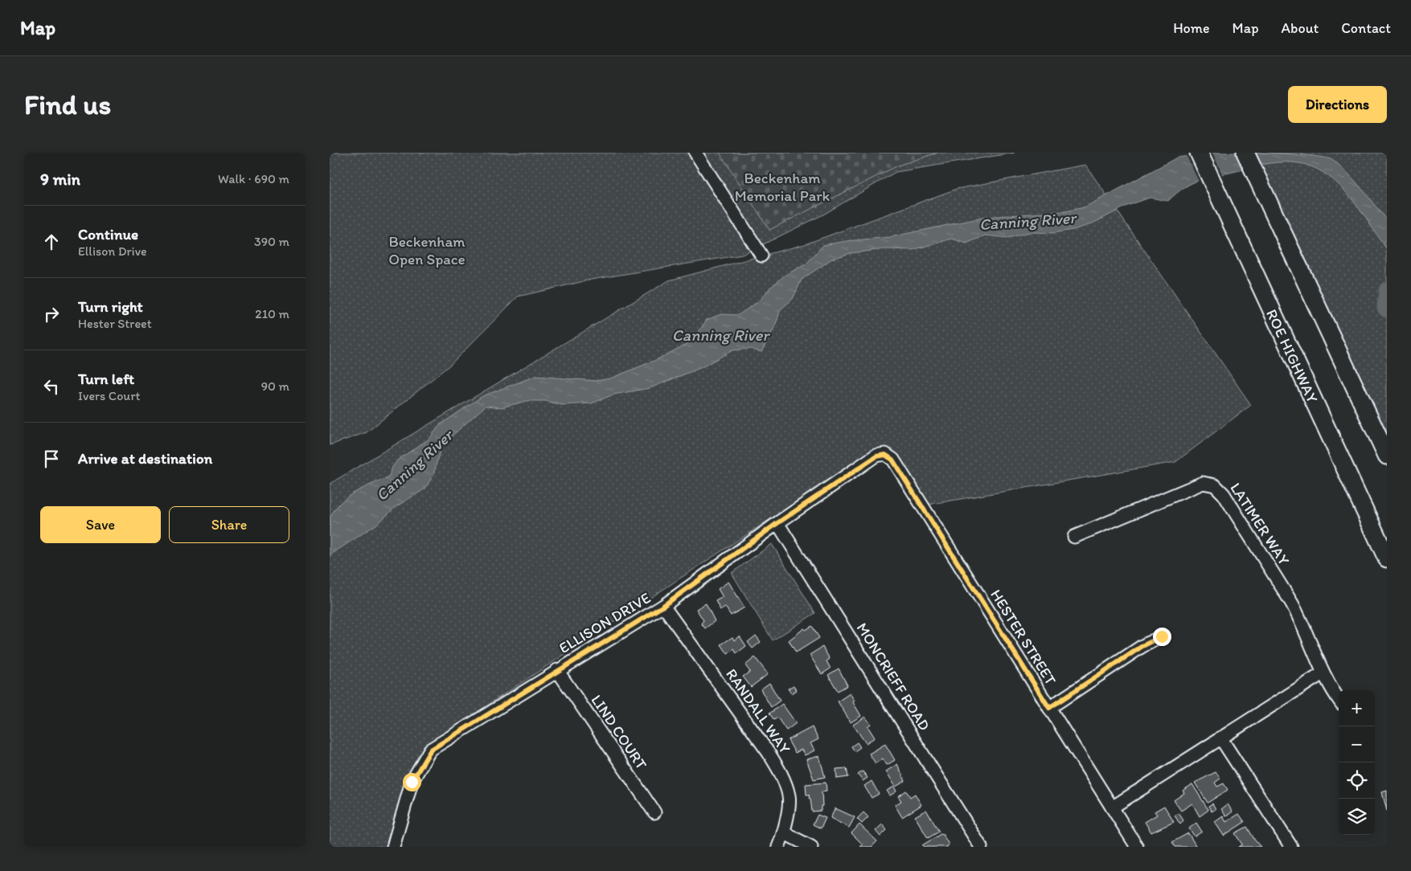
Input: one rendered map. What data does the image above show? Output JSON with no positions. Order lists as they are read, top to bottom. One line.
{"streets":{"highway":["ROE HIGHWAY"],"street":["LATIMER WAY","ELLISON DRIVE","HESTER STREET","MONCRIEFF ROAD","RANDALL WAY","LIND COURT"]},"crossings":[["ELLISON DRIVE","HESTER STREET"],["ELLISON DRIVE","MONCRIEFF ROAD"],["ELLISON DRIVE","RANDALL WAY"],["ELLISON DRIVE","LIND COURT"]],"water":["Canning River"],"parks":["Beckenham Memorial Park","Beckenham Open Space"],"page":{"header":"Map","nav":["Home","Map","About","Contact"],"buttons":["Directions",["Save","Share"]],"title":"Find us","heading":["9 min","Walk · 690 m"],"list":[["Continue","Ellison Drive","390 m"],["Turn right","Hester Street","210 m"],["Turn left","Ivers Court","90 m"],"Arrive at destination"],"map_buttons":["+","−"]}}
